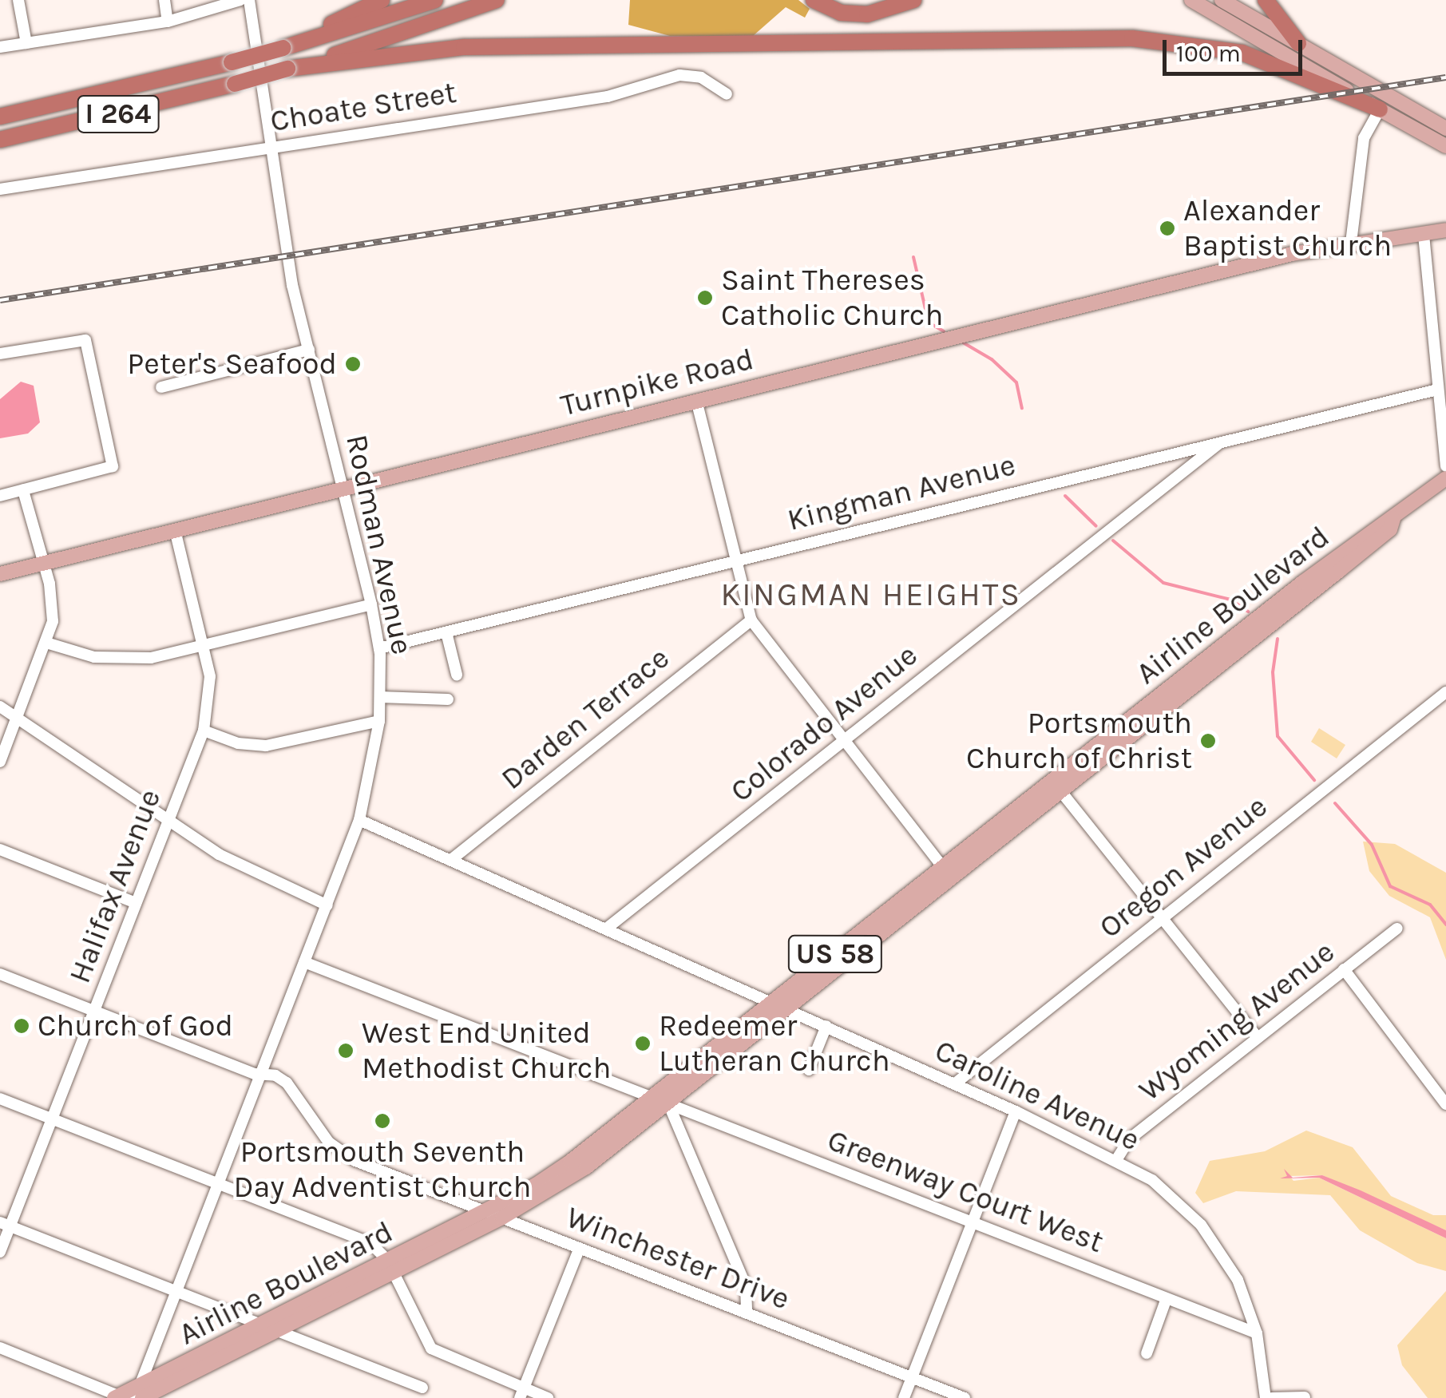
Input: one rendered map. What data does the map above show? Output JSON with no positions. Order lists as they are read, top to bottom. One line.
{"streets":{"highway":["I 264"],"main road":["Turnpike Road","Airline Boulevard","US 58"],"street":["Choate Street","Kingman Avenue","Rodman Avenue","Darden Terrace","Colorado Avenue","Oregon Avenue","Halifax Avenue","Wyoming Avenue","Caroline Avenue","Greenway Court West","Winchester Drive"]},"crossings":[["Choate Street","Rodman Avenue"],["Turnpike Road","Rodman Avenue"],["Turnpike Road","Halifax Avenue"],["Kingman Avenue","Rodman Avenue"],["Kingman Avenue","Colorado Avenue"],["Rodman Avenue","Airline Boulevard"],["Rodman Avenue","Caroline Avenue"],["Rodman Avenue","Greenway Court West"],["Rodman Avenue","Winchester Drive"],["Airline Boulevard","Caroline Avenue"],["Airline Boulevard","Greenway Court West"],["Airline Boulevard","Winchester Drive"],["Darden Terrace","Caroline Avenue"],["Colorado Avenue","Caroline Avenue"],["Oregon Avenue","Caroline Avenue"],["Halifax Avenue","Winchester Drive"],["Wyoming Avenue","Caroline Avenue"],["Caroline Avenue","Greenway Court West"]],"districts":["KINGMAN HEIGHTS"],"places":["Alexander Baptist Church","Saint Thereses Catholic Church","Peter's Seafood","Portsmouth Church of Christ","Church of God","Redeemer Lutheran Church","West End United Methodist Church","Portsmouth Seventh Day Adventist Church"],"scale_bar":"100 m"}
